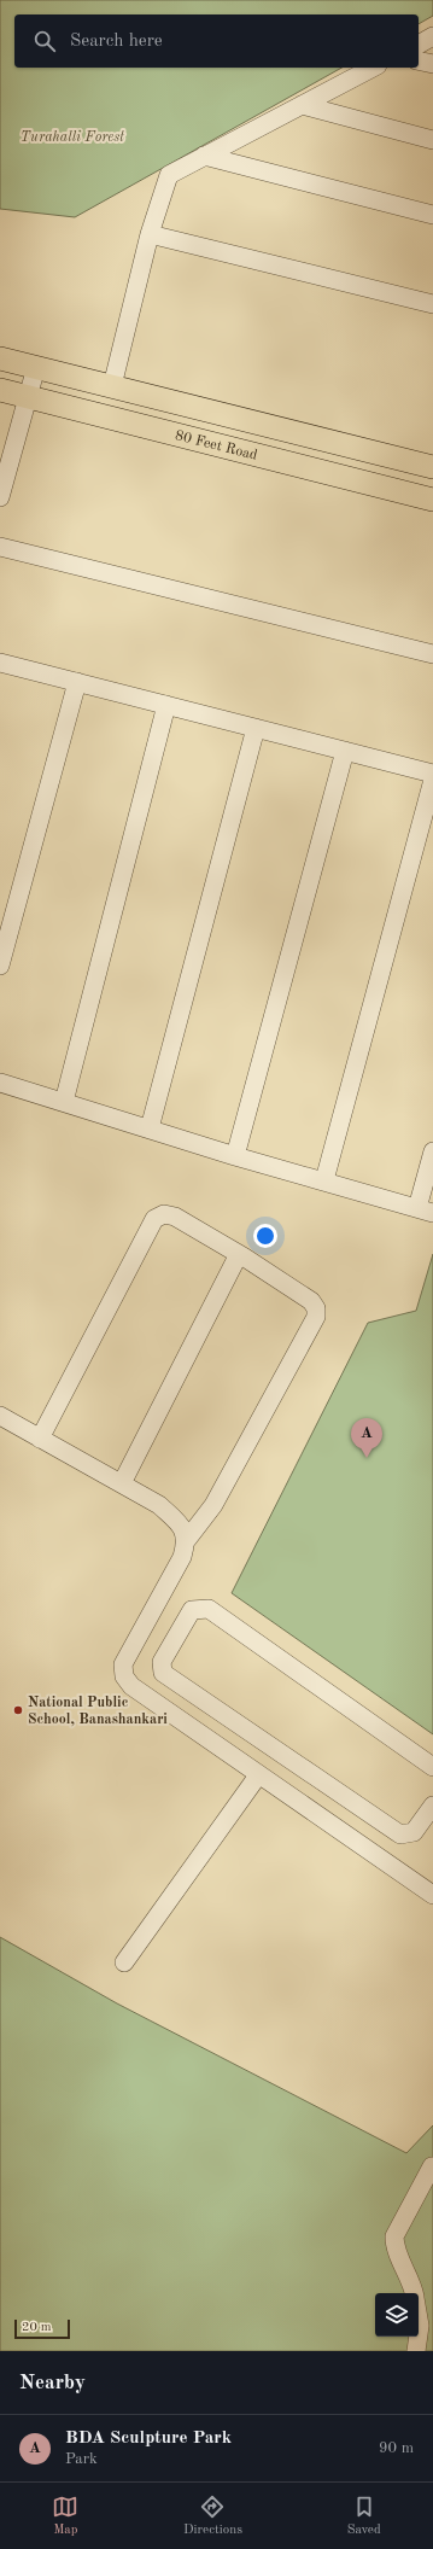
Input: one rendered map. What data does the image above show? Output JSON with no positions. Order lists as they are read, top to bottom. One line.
{"streets":{"main road":["80 Feet Road"]},"parks":["Turahalli Forest"],"places":["National Public School, Banashankari"],"scale_bar":"20 m","page":{"search":"Search here","pins":"A","scale":"20 m","heading":"Nearby","list":[{"mark":"A","name":"BDA Sculpture Park","note":"Park","value":"90 m"}],"nav":["Map","Directions","Saved"]}}
